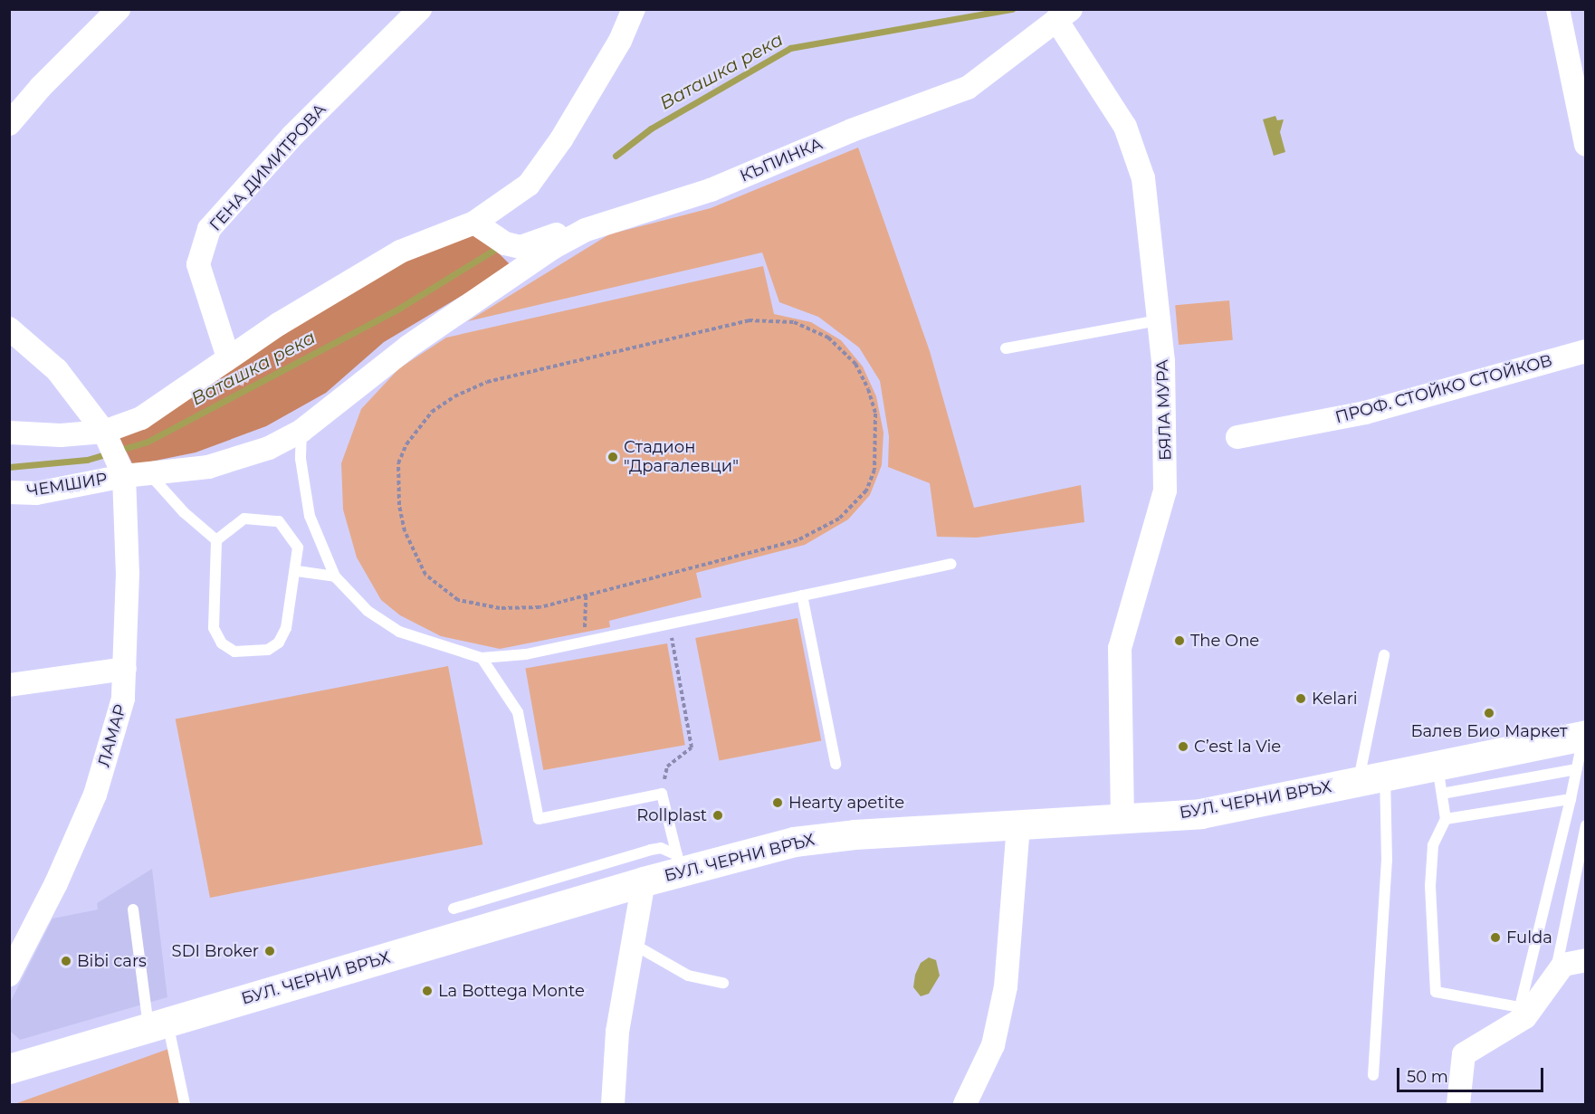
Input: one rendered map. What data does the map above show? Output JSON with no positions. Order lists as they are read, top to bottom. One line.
{"streets":{"main road":["БУЛ. ЧЕРНИ ВРЪХ"],"street":["КЪПИНКА","ГЕНА ДИМИТРОВА","ПРОФ. СТОЙКО СТОЙКОВ","БЯЛА МУРА","ЧЕМШИР","ЛАМАР"]},"crossings":[["КЪПИНКА","БЯЛА МУРА"],["КЪПИНКА","ЧЕМШИР"],["БЯЛА МУРА","БУЛ. ЧЕРНИ ВРЪХ"],["ЧЕМШИР","ЛАМАР"]],"water":["Ваташка река"],"places":["Стадион \"Драгалевци\"","The One","Kelari","Балев Био Маркет","C’est la Vie","Hearty apetite","Rollplast","Fulda","SDI Broker","Bibi cars","La Bottega Monte"],"scale_bar":"50 m"}
